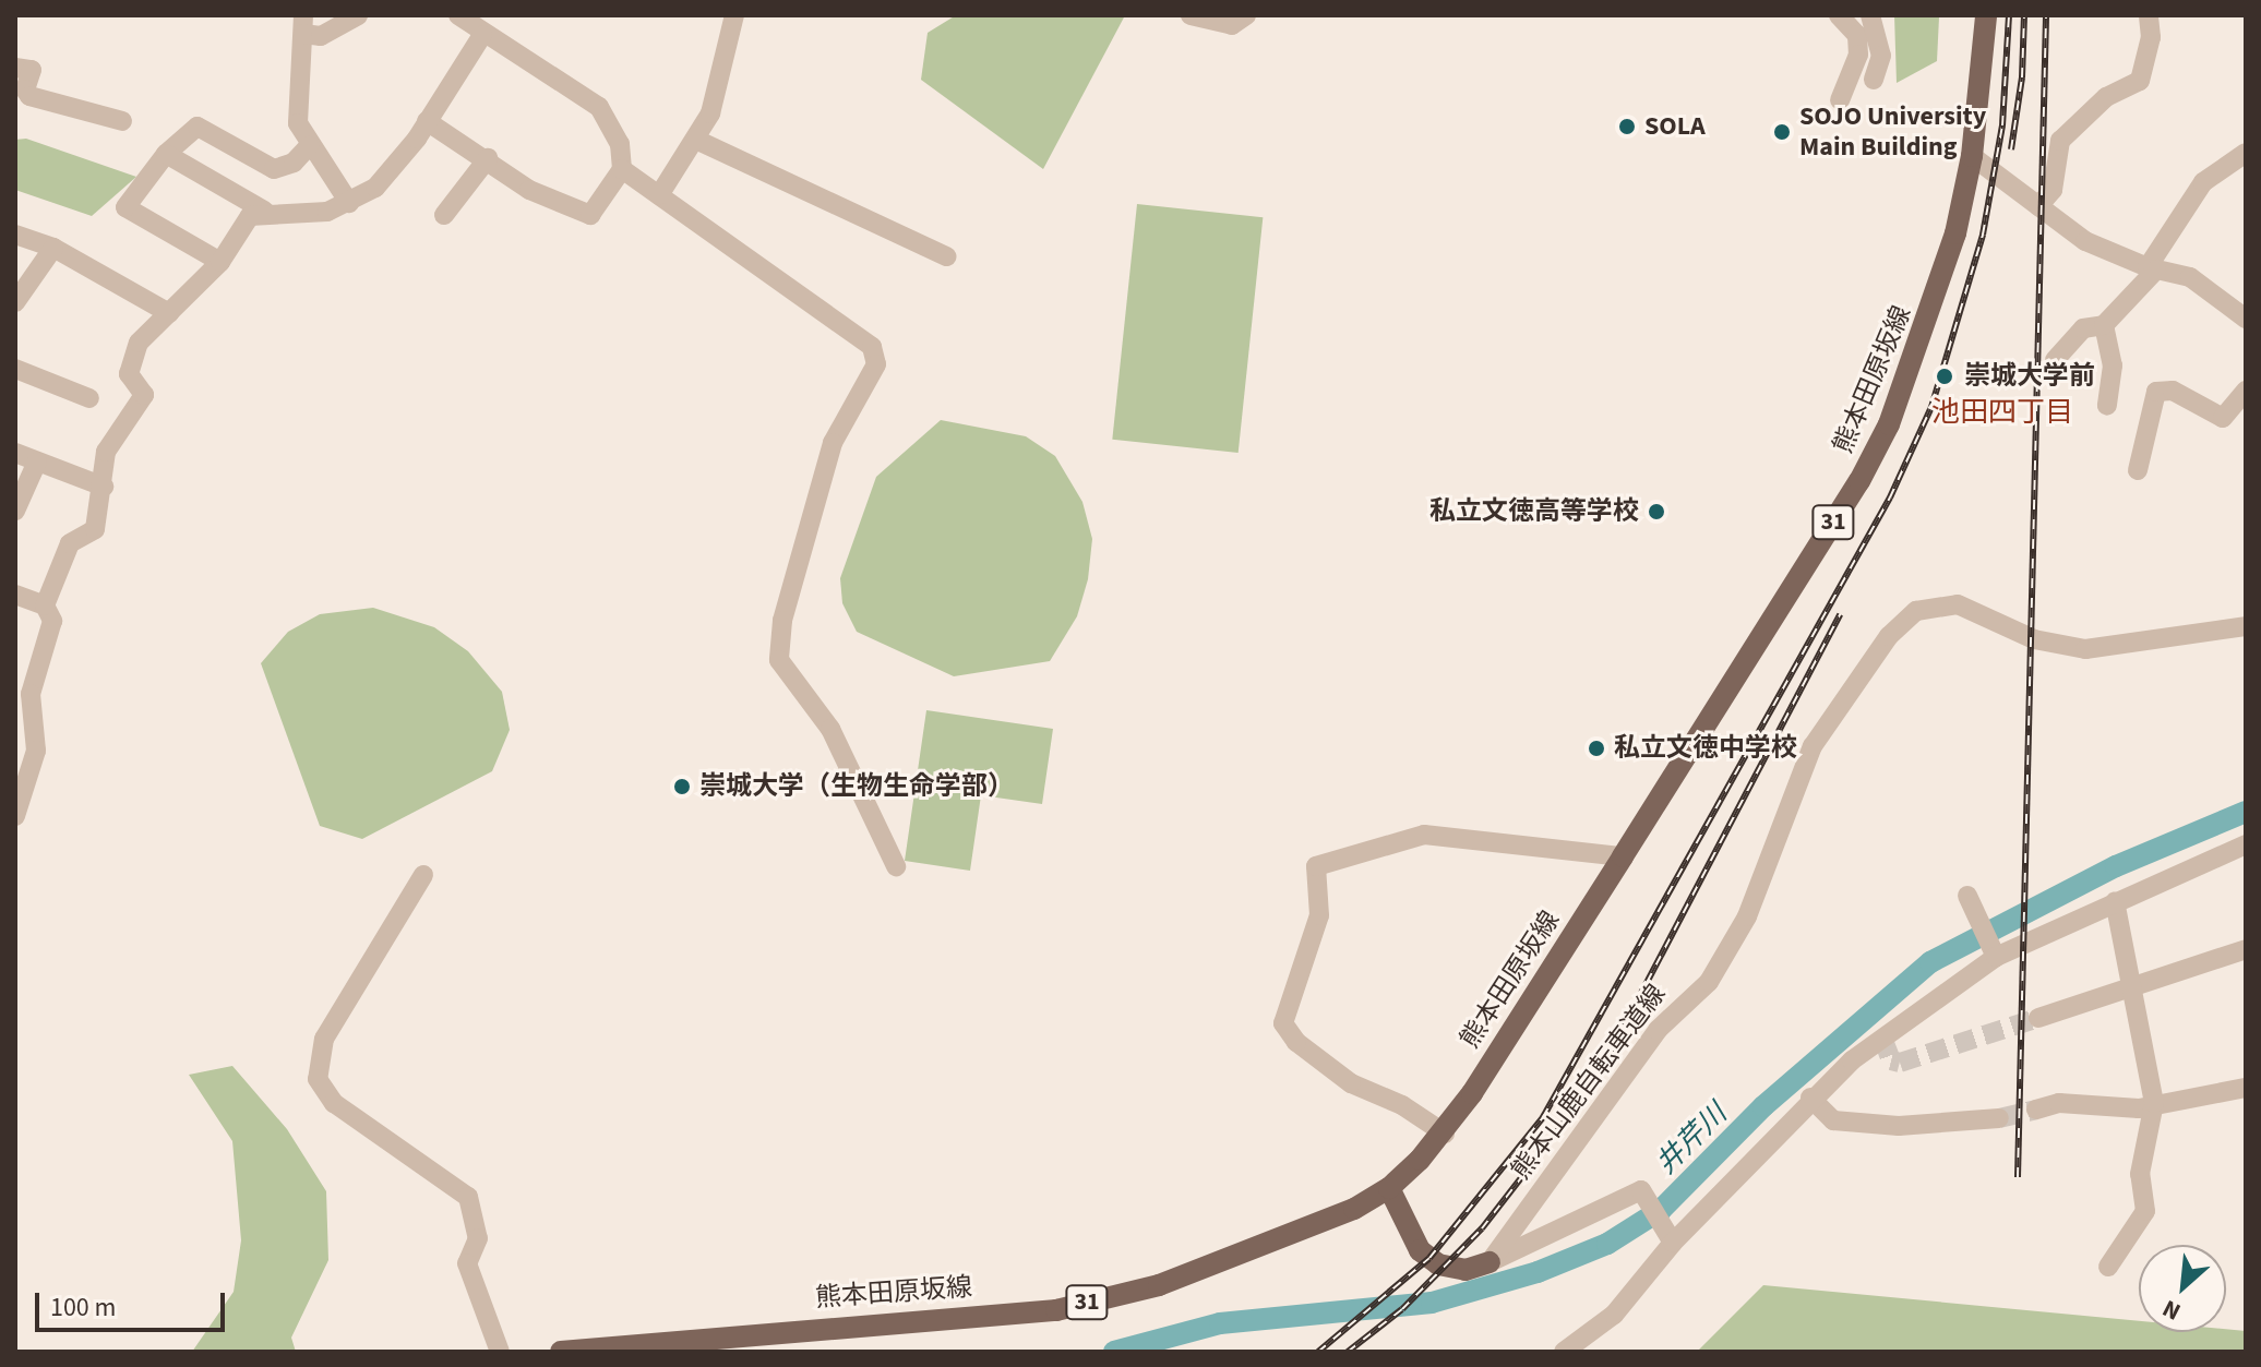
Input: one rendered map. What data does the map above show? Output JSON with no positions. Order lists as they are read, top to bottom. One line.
{"streets":{"main road":["熊本田原坂線","31"],"street":["熊本山鹿自転車道線"]},"districts":["池田四丁目"],"water":["井芹川"],"places":["SOLA","SOJO University Main Building","崇城大学前","私立文徳高等学校","私立文徳中学校","崇城大学（生物生命学部）"],"scale_bar":"100 m","north":"bottom left"}
